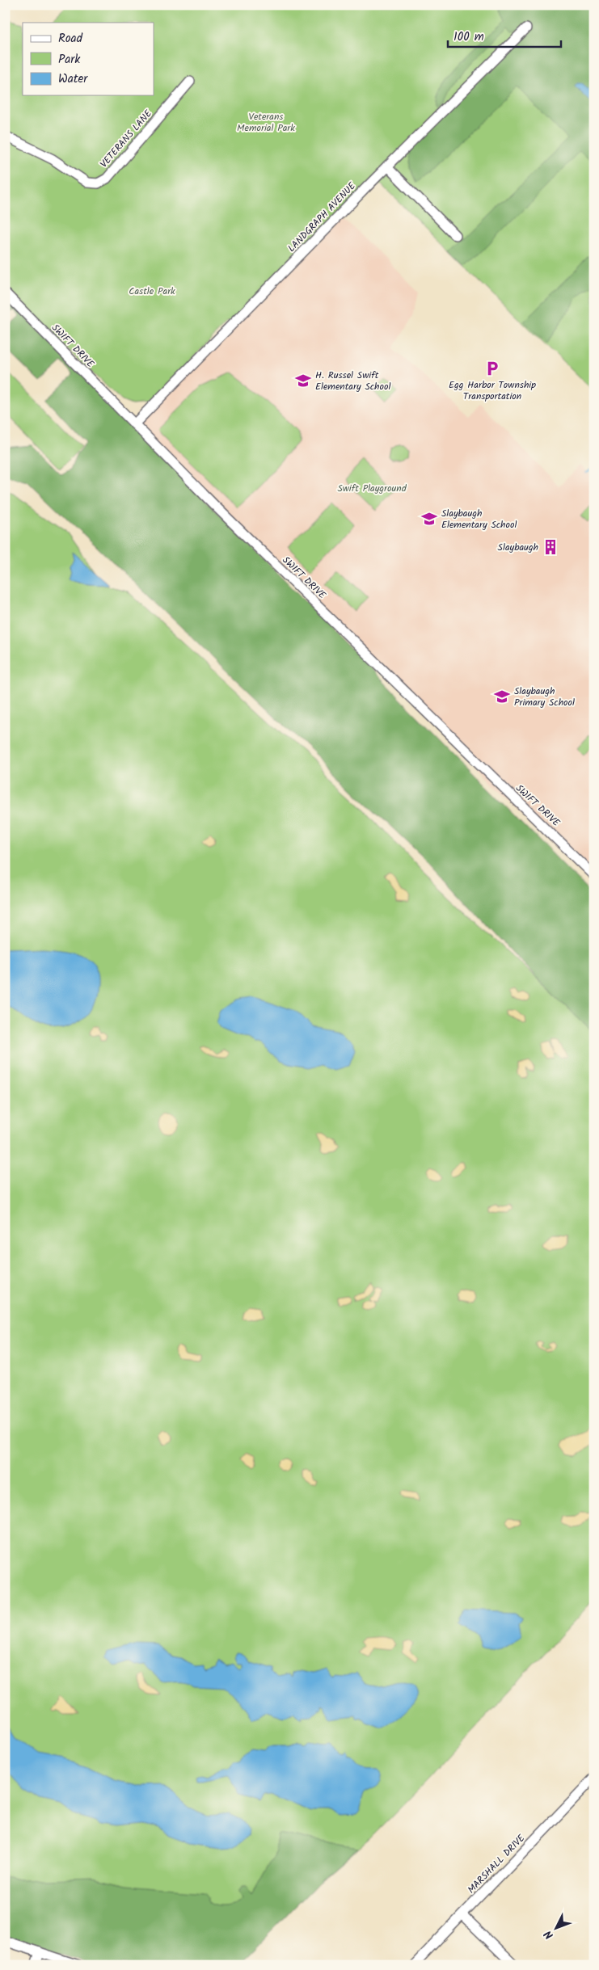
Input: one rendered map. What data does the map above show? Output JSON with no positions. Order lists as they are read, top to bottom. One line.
{"streets":{"street":["VETERANS LANE","LANDGRAPH AVENUE","SWIFT DRIVE","MARSHALL DRIVE"]},"crossings":[["LANDGRAPH AVENUE","SWIFT DRIVE"]],"parks":["Veterans Memorial Park","Castle Park","Swift Playground"],"places":{"parking":["Egg Harbor Township Transportation"],"school or university":["H. Russel Swift Elementary School","Slaybaugh Elementary School","Slaybaugh Primary School"],"building":["Slaybaugh"]},"legend":["Road","Park","Water"],"scale_bar":"100 m","north":"bottom left"}
